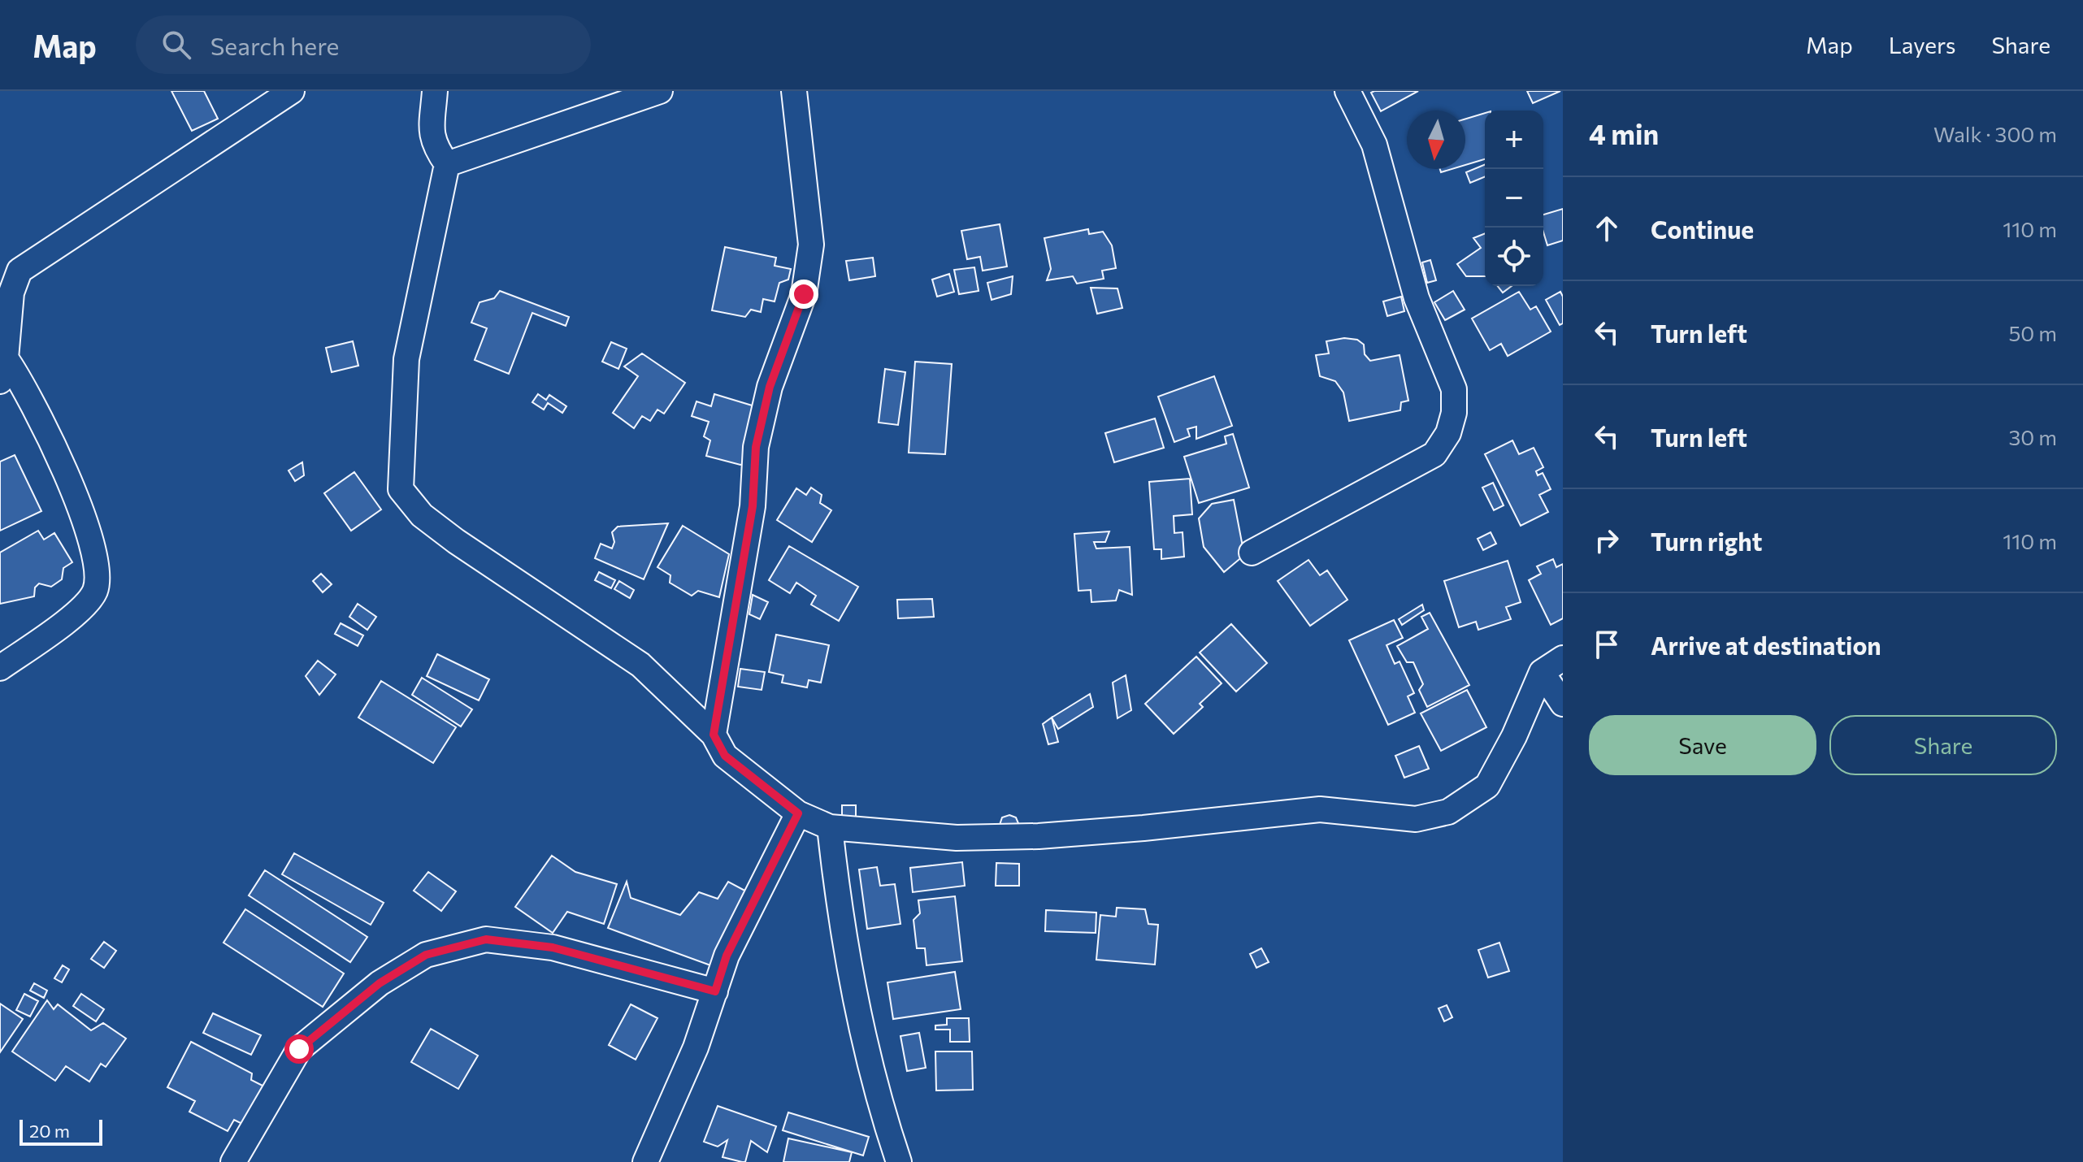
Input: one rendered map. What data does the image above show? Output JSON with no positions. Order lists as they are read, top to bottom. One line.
{"scale_bar":"20 m","north":"bottom","page":{"header":"Map","search":"Search here","nav":["Map","Layers","Share"],"heading":["4 min","Walk · 300 m"],"map_buttons":["+","−"],"list":[["Continue","110 m"],["Turn left","50 m"],["Turn left","30 m"],["Turn right","110 m"],"Arrive at destination"],"buttons":["Save","Share"],"scale":"20 m"}}
